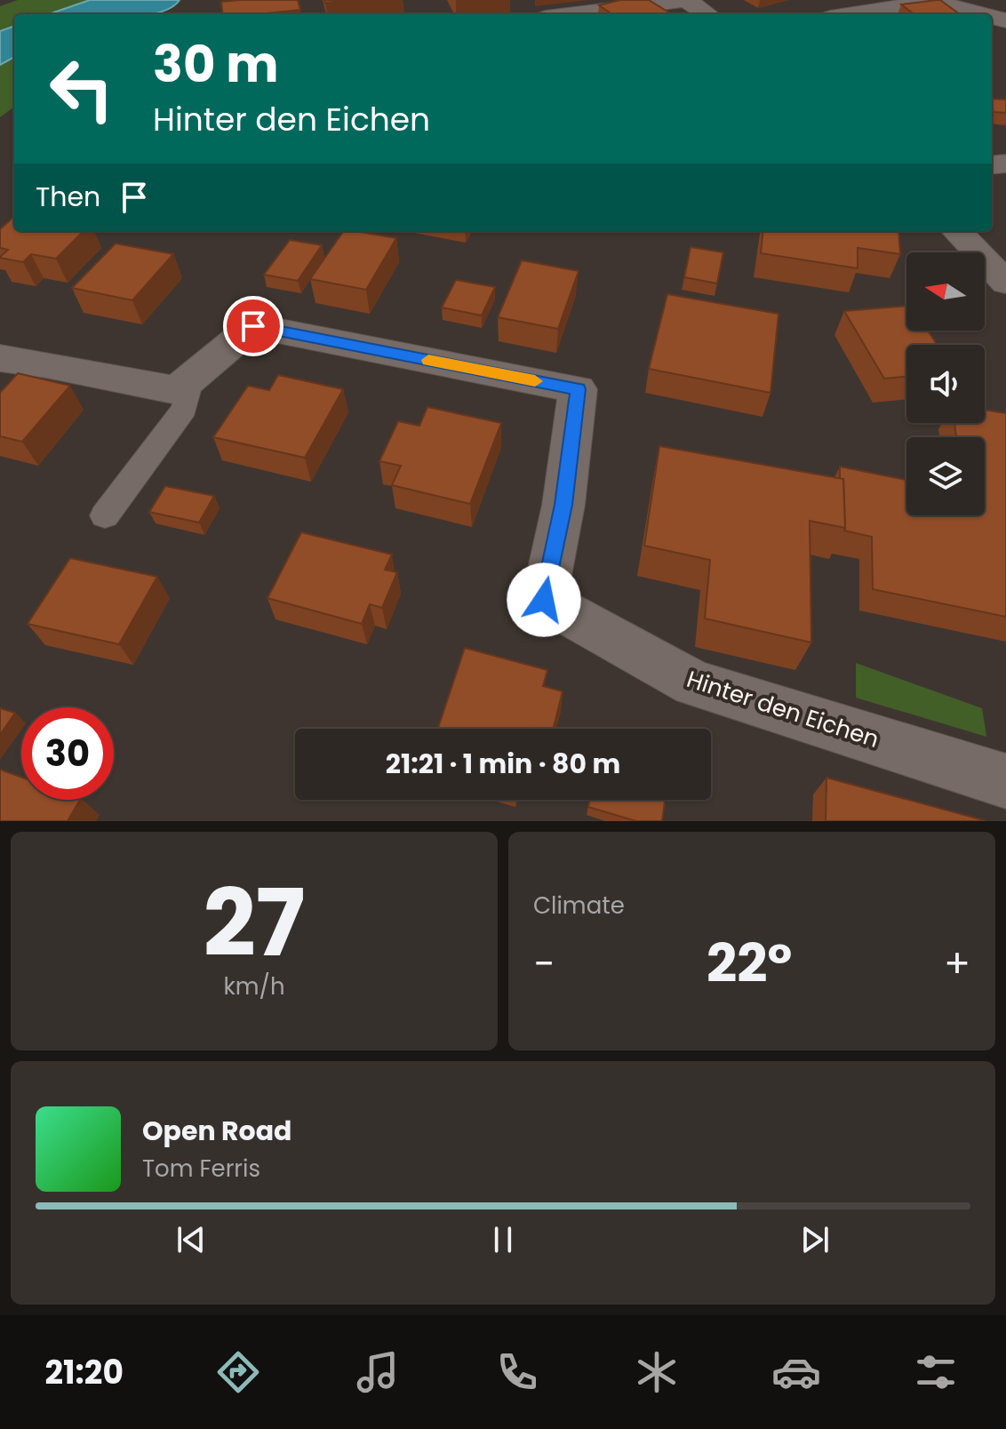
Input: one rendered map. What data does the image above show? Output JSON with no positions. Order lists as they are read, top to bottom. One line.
{"streets":{"street":["Hinter den Eichen"]},"north":"left","page":{"turn":["30 m","Hinter den Eichen"],"then":"Then","limit":"30","trip":"21:21 · 1 min · 80 m","tile":[["27","km/h"],"Climate"],"heat":["−","22°","+"],"song":["Open Road","Tom Ferris"],"tabs":"21:20"}}
